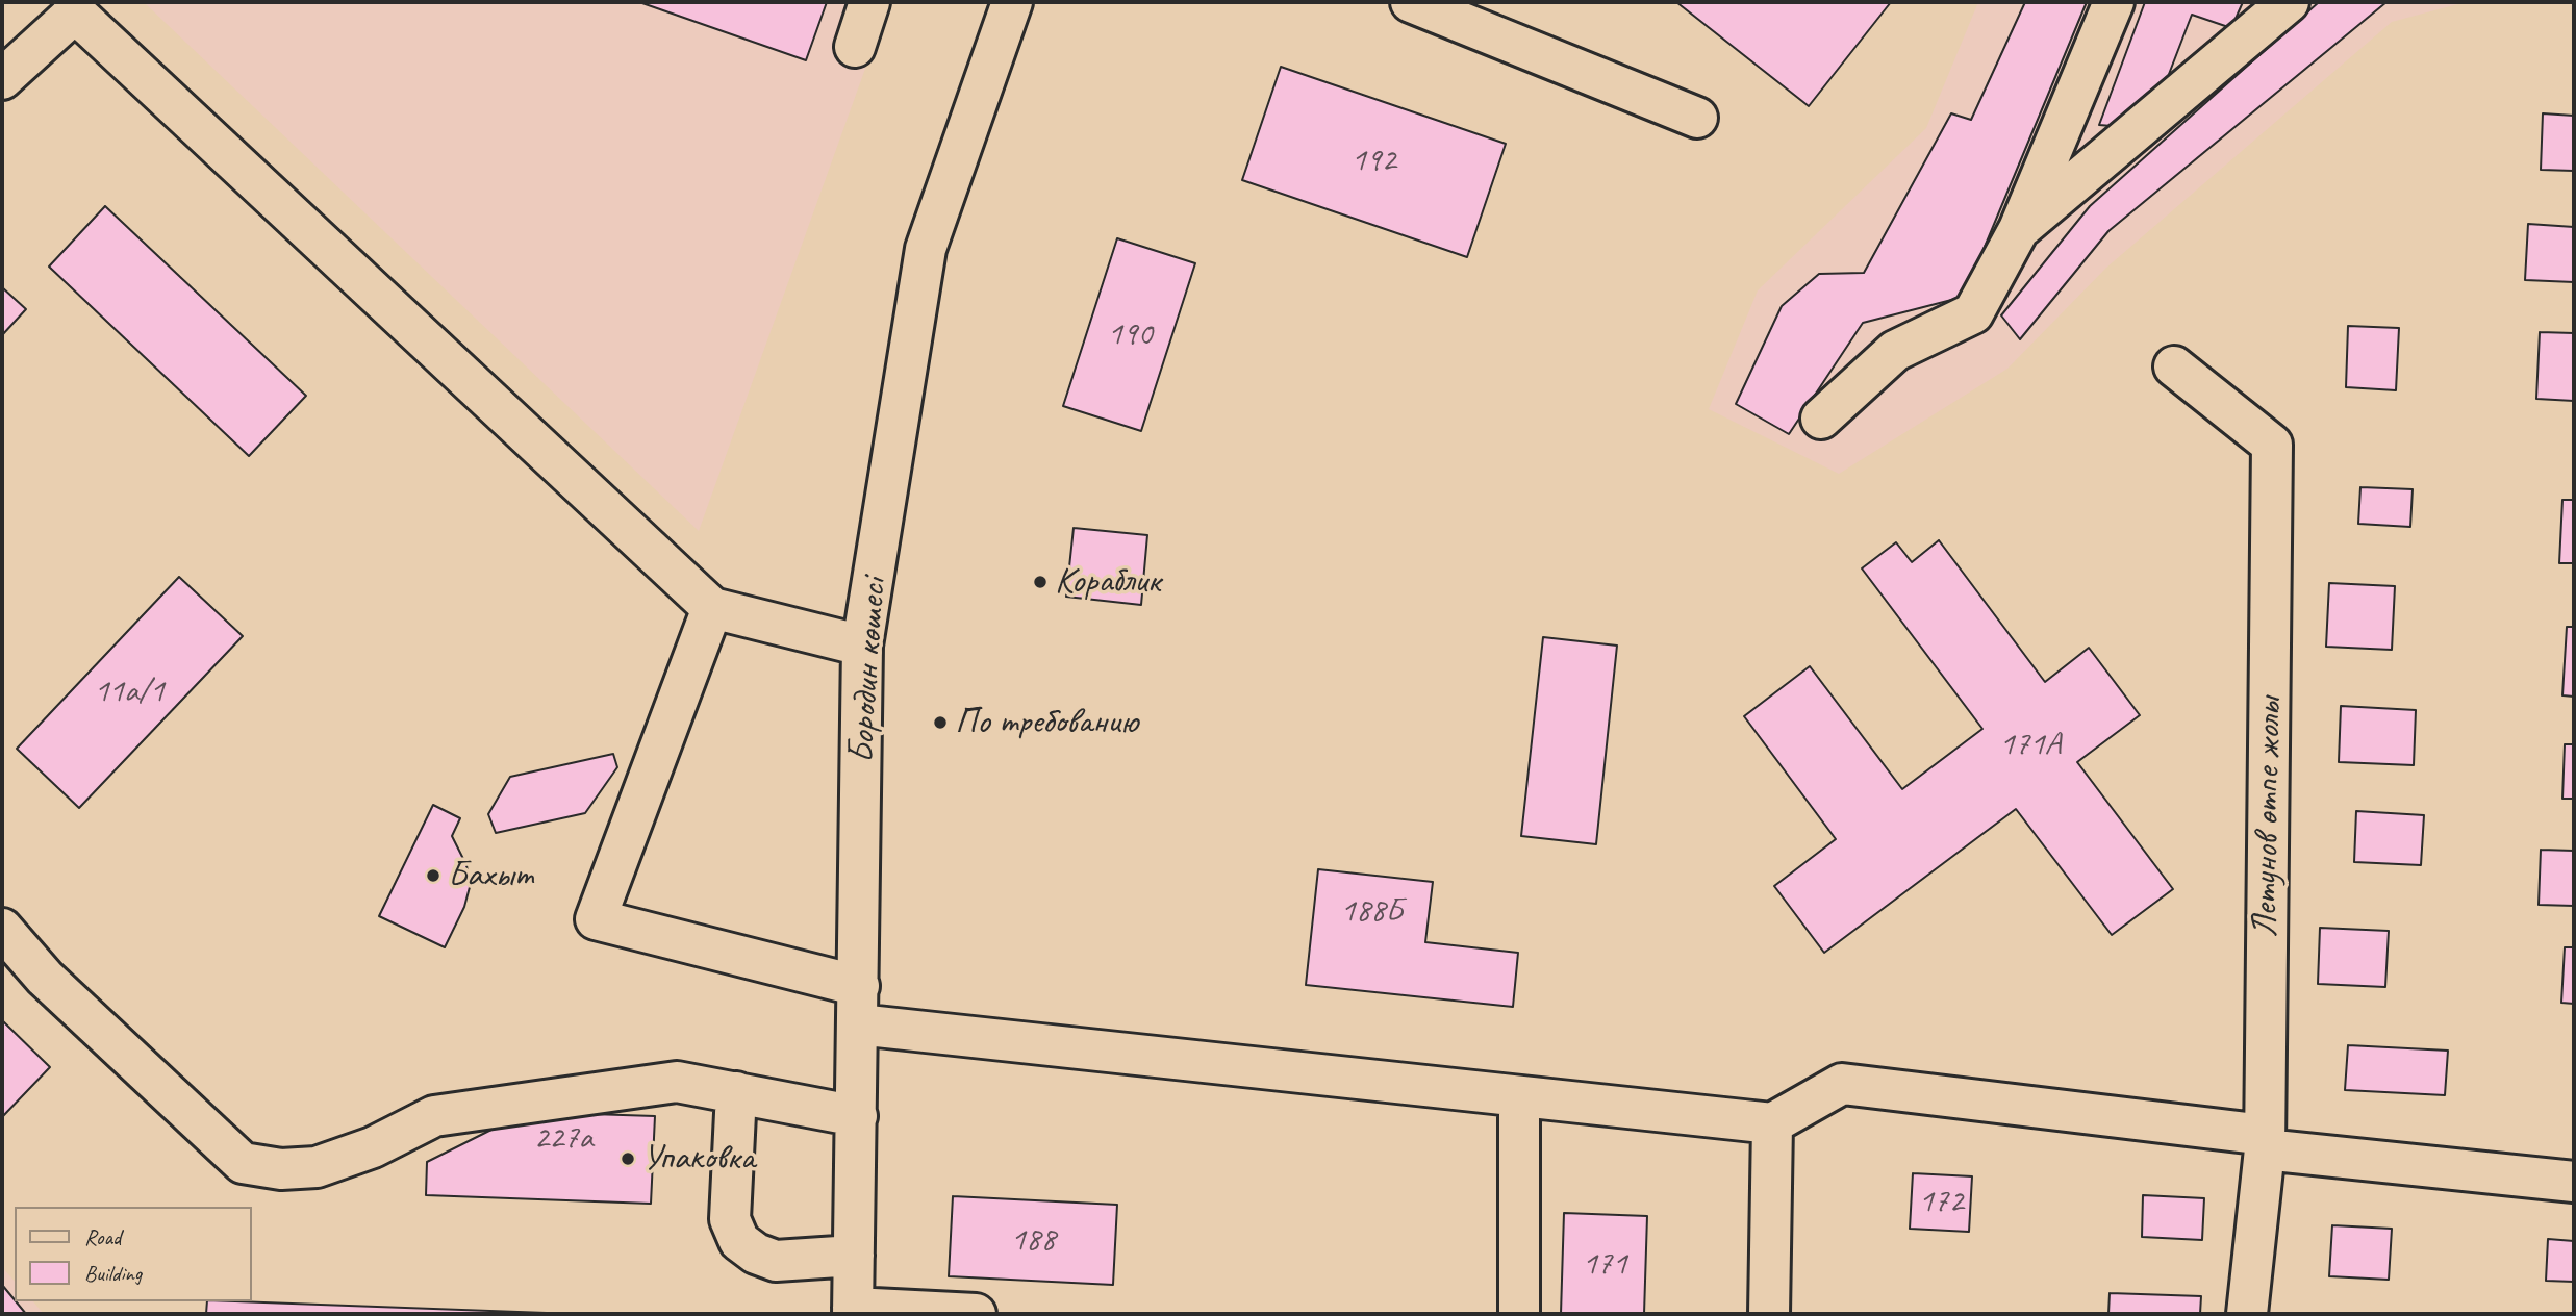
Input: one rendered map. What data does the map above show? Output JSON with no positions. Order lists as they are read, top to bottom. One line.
{"streets":{"street":["Бородин көшесі","Летунов өтпе жолы"]},"places":["Кораблик","По требованию","Бахыт","Упаковка"],"house_numbers":["192","190","11а/1","171А","188Б","227а","172","188","171"],"legend":["Road","Building"]}
